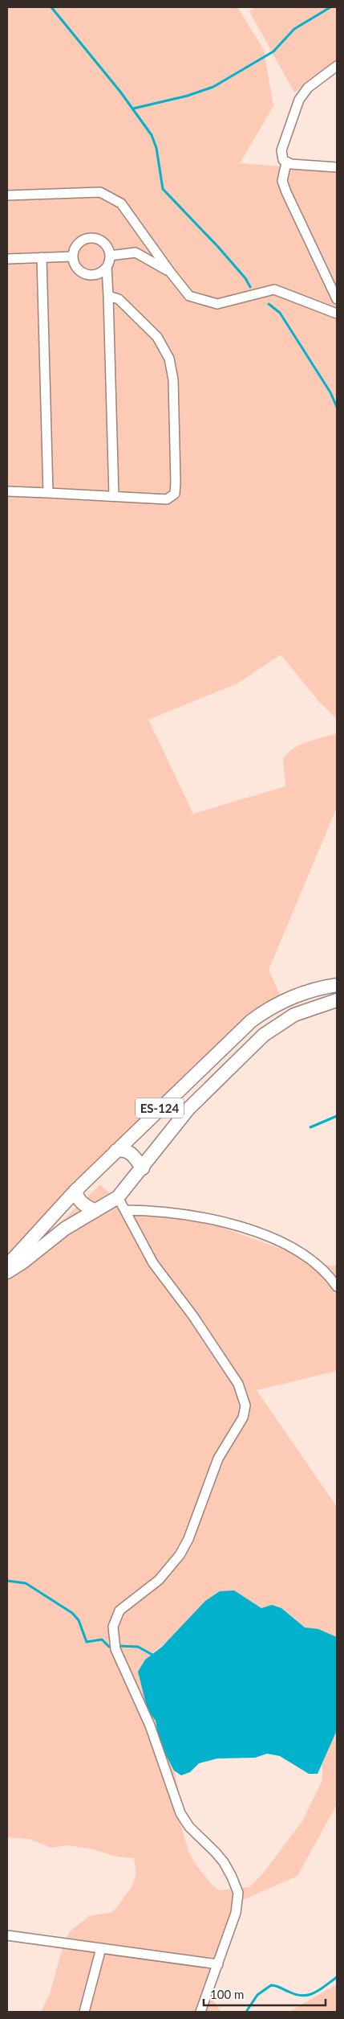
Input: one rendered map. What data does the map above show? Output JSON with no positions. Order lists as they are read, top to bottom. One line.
{"streets":{"main road":["ES-124"]},"scale_bar":"100 m"}
